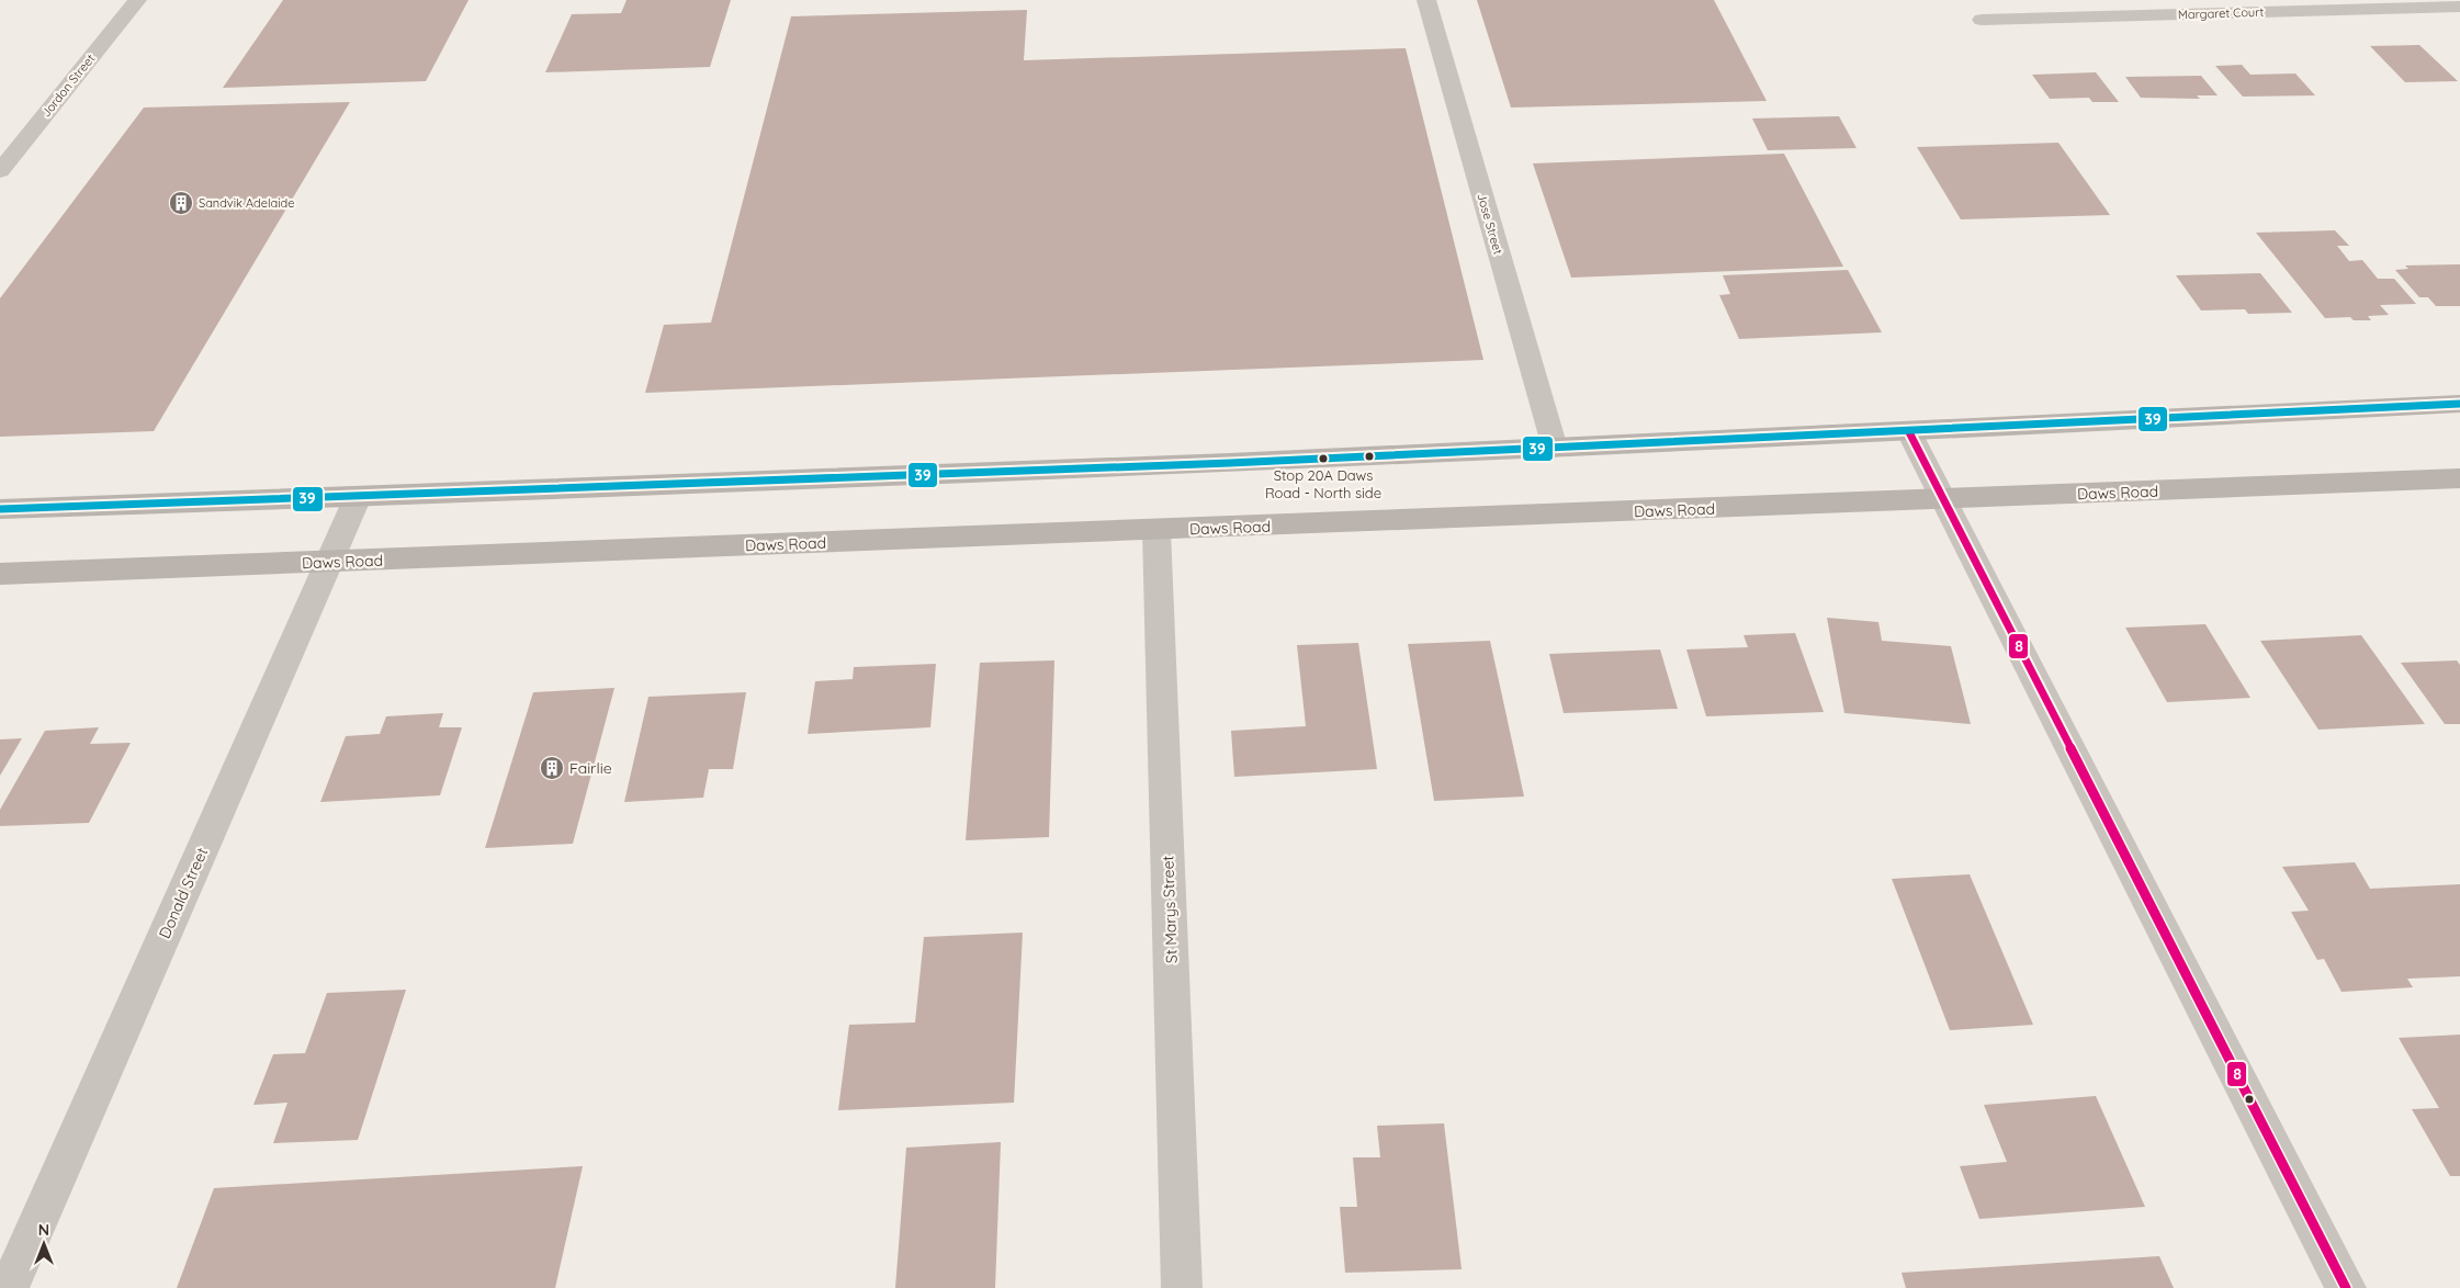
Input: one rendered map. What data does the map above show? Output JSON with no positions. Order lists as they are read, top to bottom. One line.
{"streets":{"main road":["Daws Road"],"street":["Margaret Court","Jordon Street","Jose Street","Donald Street","St Marys Street"]},"crossings":[["Daws Road","Donald Street"],["Daws Road","St Marys Street"]],"places":{"building":["Sandvik Adelaide","Fairlie"],"other":["Stop 20A Daws Road - North side"]},"lines":["transit line 39","transit line 8"],"north":"top"}
